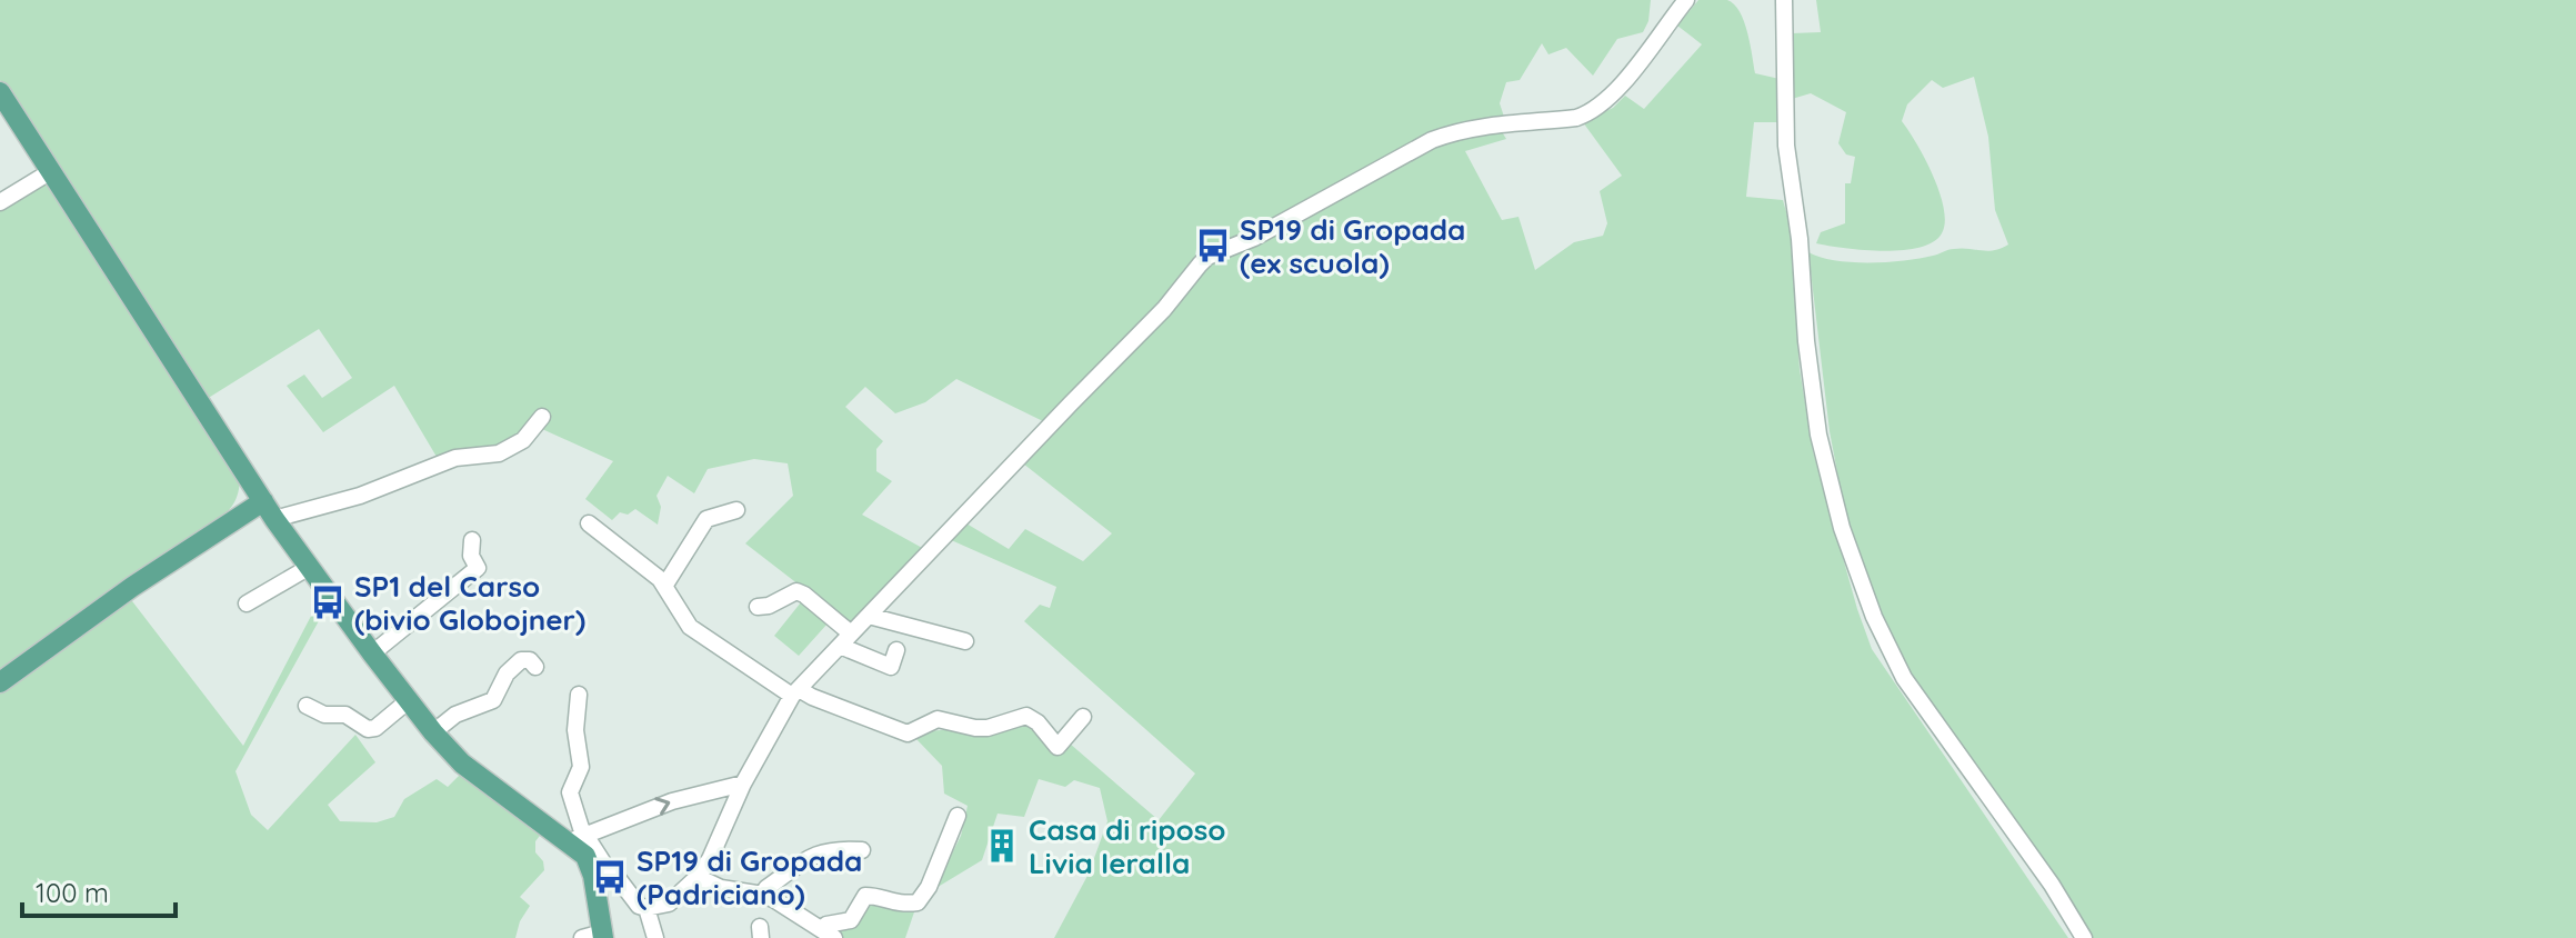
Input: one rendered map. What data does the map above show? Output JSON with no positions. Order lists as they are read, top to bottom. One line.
{"places":{"bus stop":["SP19 di Gropada (ex scuola)","SP1 del Carso (bivio Globojner)","SP19 di Gropada (Padriciano)"],"building":["Casa di riposo Livia Ieralla"]},"scale_bar":"100 m"}
